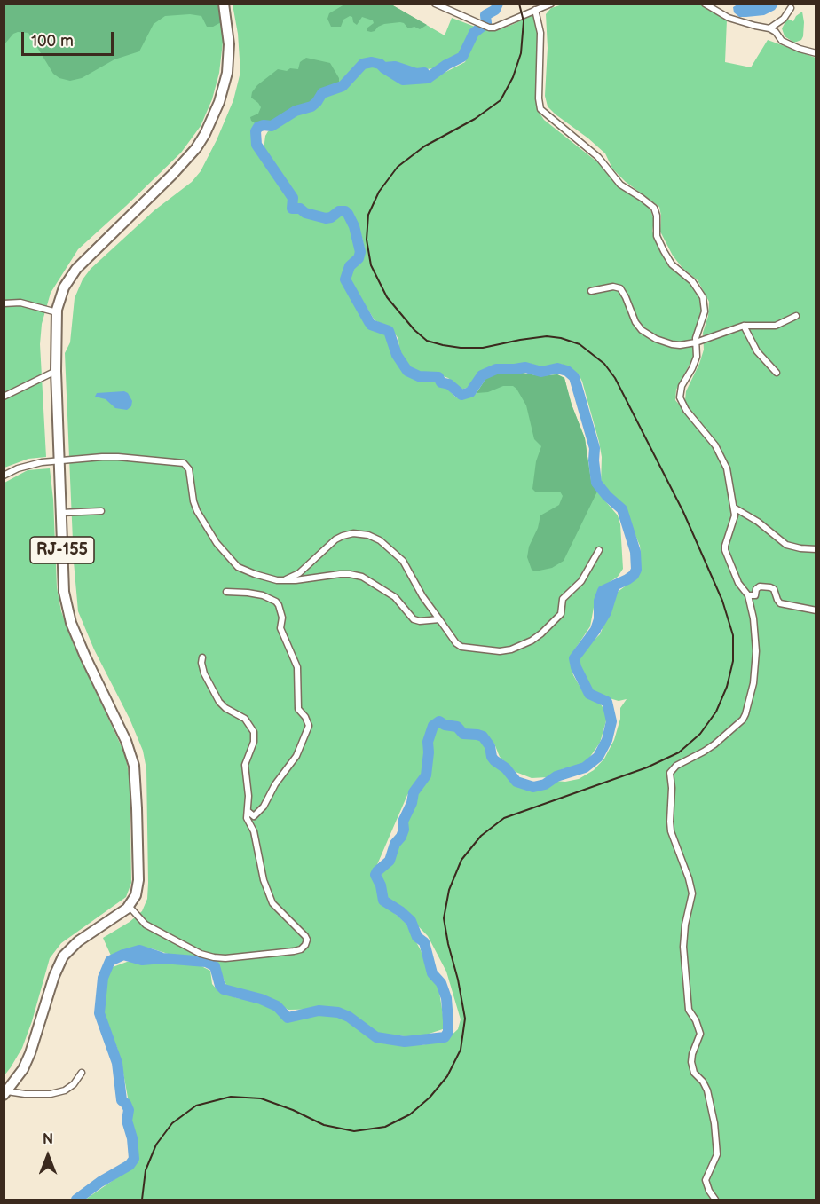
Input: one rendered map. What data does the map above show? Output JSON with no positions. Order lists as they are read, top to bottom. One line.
{"streets":{"main road":["RJ-155"]},"scale_bar":"100 m","north":"top"}
